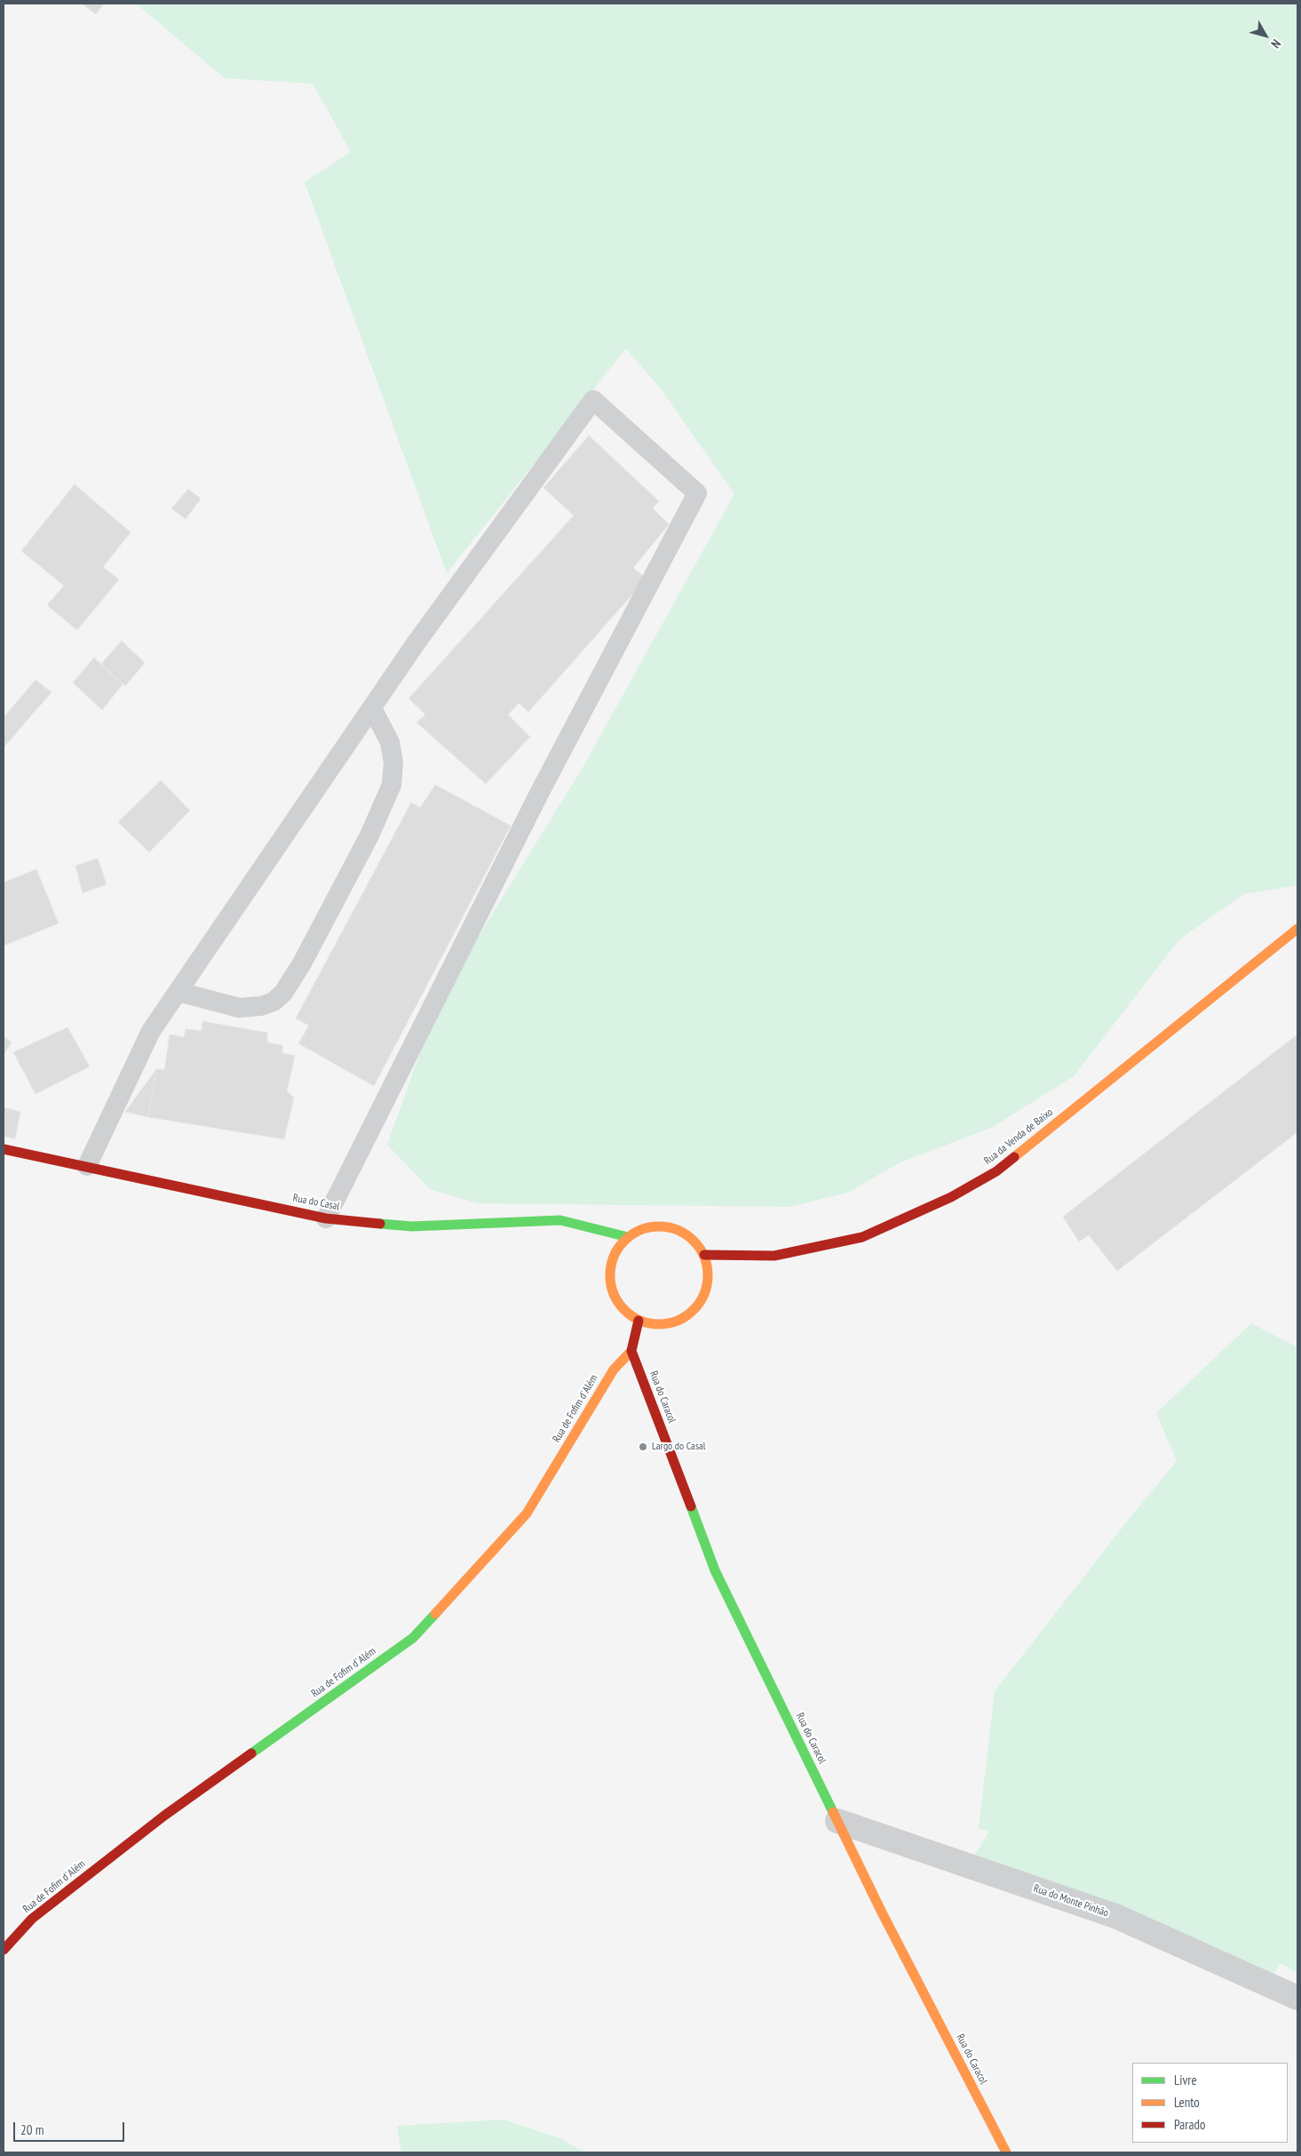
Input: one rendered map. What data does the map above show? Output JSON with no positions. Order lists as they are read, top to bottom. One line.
{"streets":{"street":["Rua da Venda de Baixo","Rua do Casal","Rua do Caracol","Rua de Fofim d´Além","Rua do Monte Pinhão"]},"crossings":[["Rua da Venda de Baixo","Rua do Casal"],["Rua do Caracol","Rua de Fofim d´Além"],["Rua do Caracol","Rua do Monte Pinhão"]],"places":["Largo do Casal"],"legend":["Livre","Lento","Parado"],"scale_bar":"20 m","north":"bottom right"}
